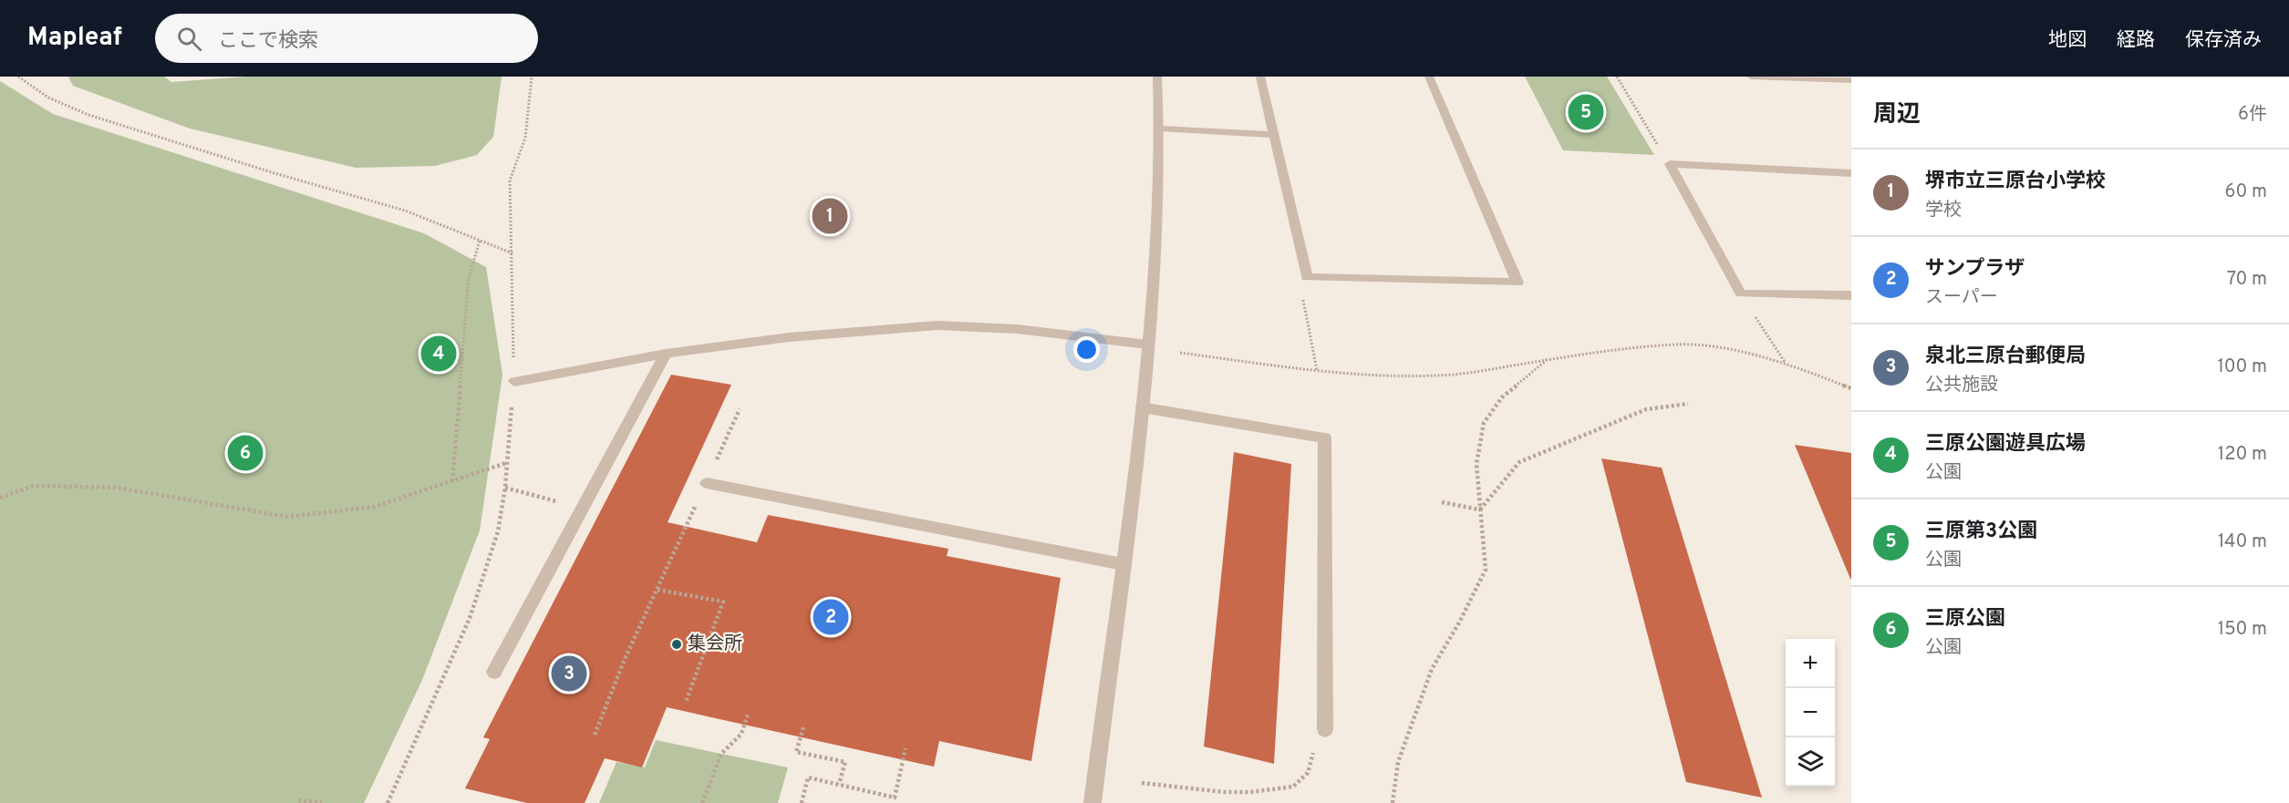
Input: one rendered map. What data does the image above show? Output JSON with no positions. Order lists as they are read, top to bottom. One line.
{"places":["集会所"],"page":{"header":"Mapleaf","search":"ここで検索","nav":["地図","経路","保存済み"],"heading":["周辺","6件"],"pins":["5","1","4","6","2","3"],"list":[{"mark":"1","name":"堺市立三原台小学校","note":"学校","value":"60 m"},{"mark":"2","name":"サンプラザ","note":"スーパー","value":"70 m"},{"mark":"3","name":"泉北三原台郵便局","note":"公共施設","value":"100 m"},{"mark":"4","name":"三原公園遊具広場","note":"公園","value":"120 m"},{"mark":"5","name":"三原第3公園","note":"公園","value":"140 m"},{"mark":"6","name":"三原公園","note":"公園","value":"150 m"}],"map_buttons":["+","−"]}}
